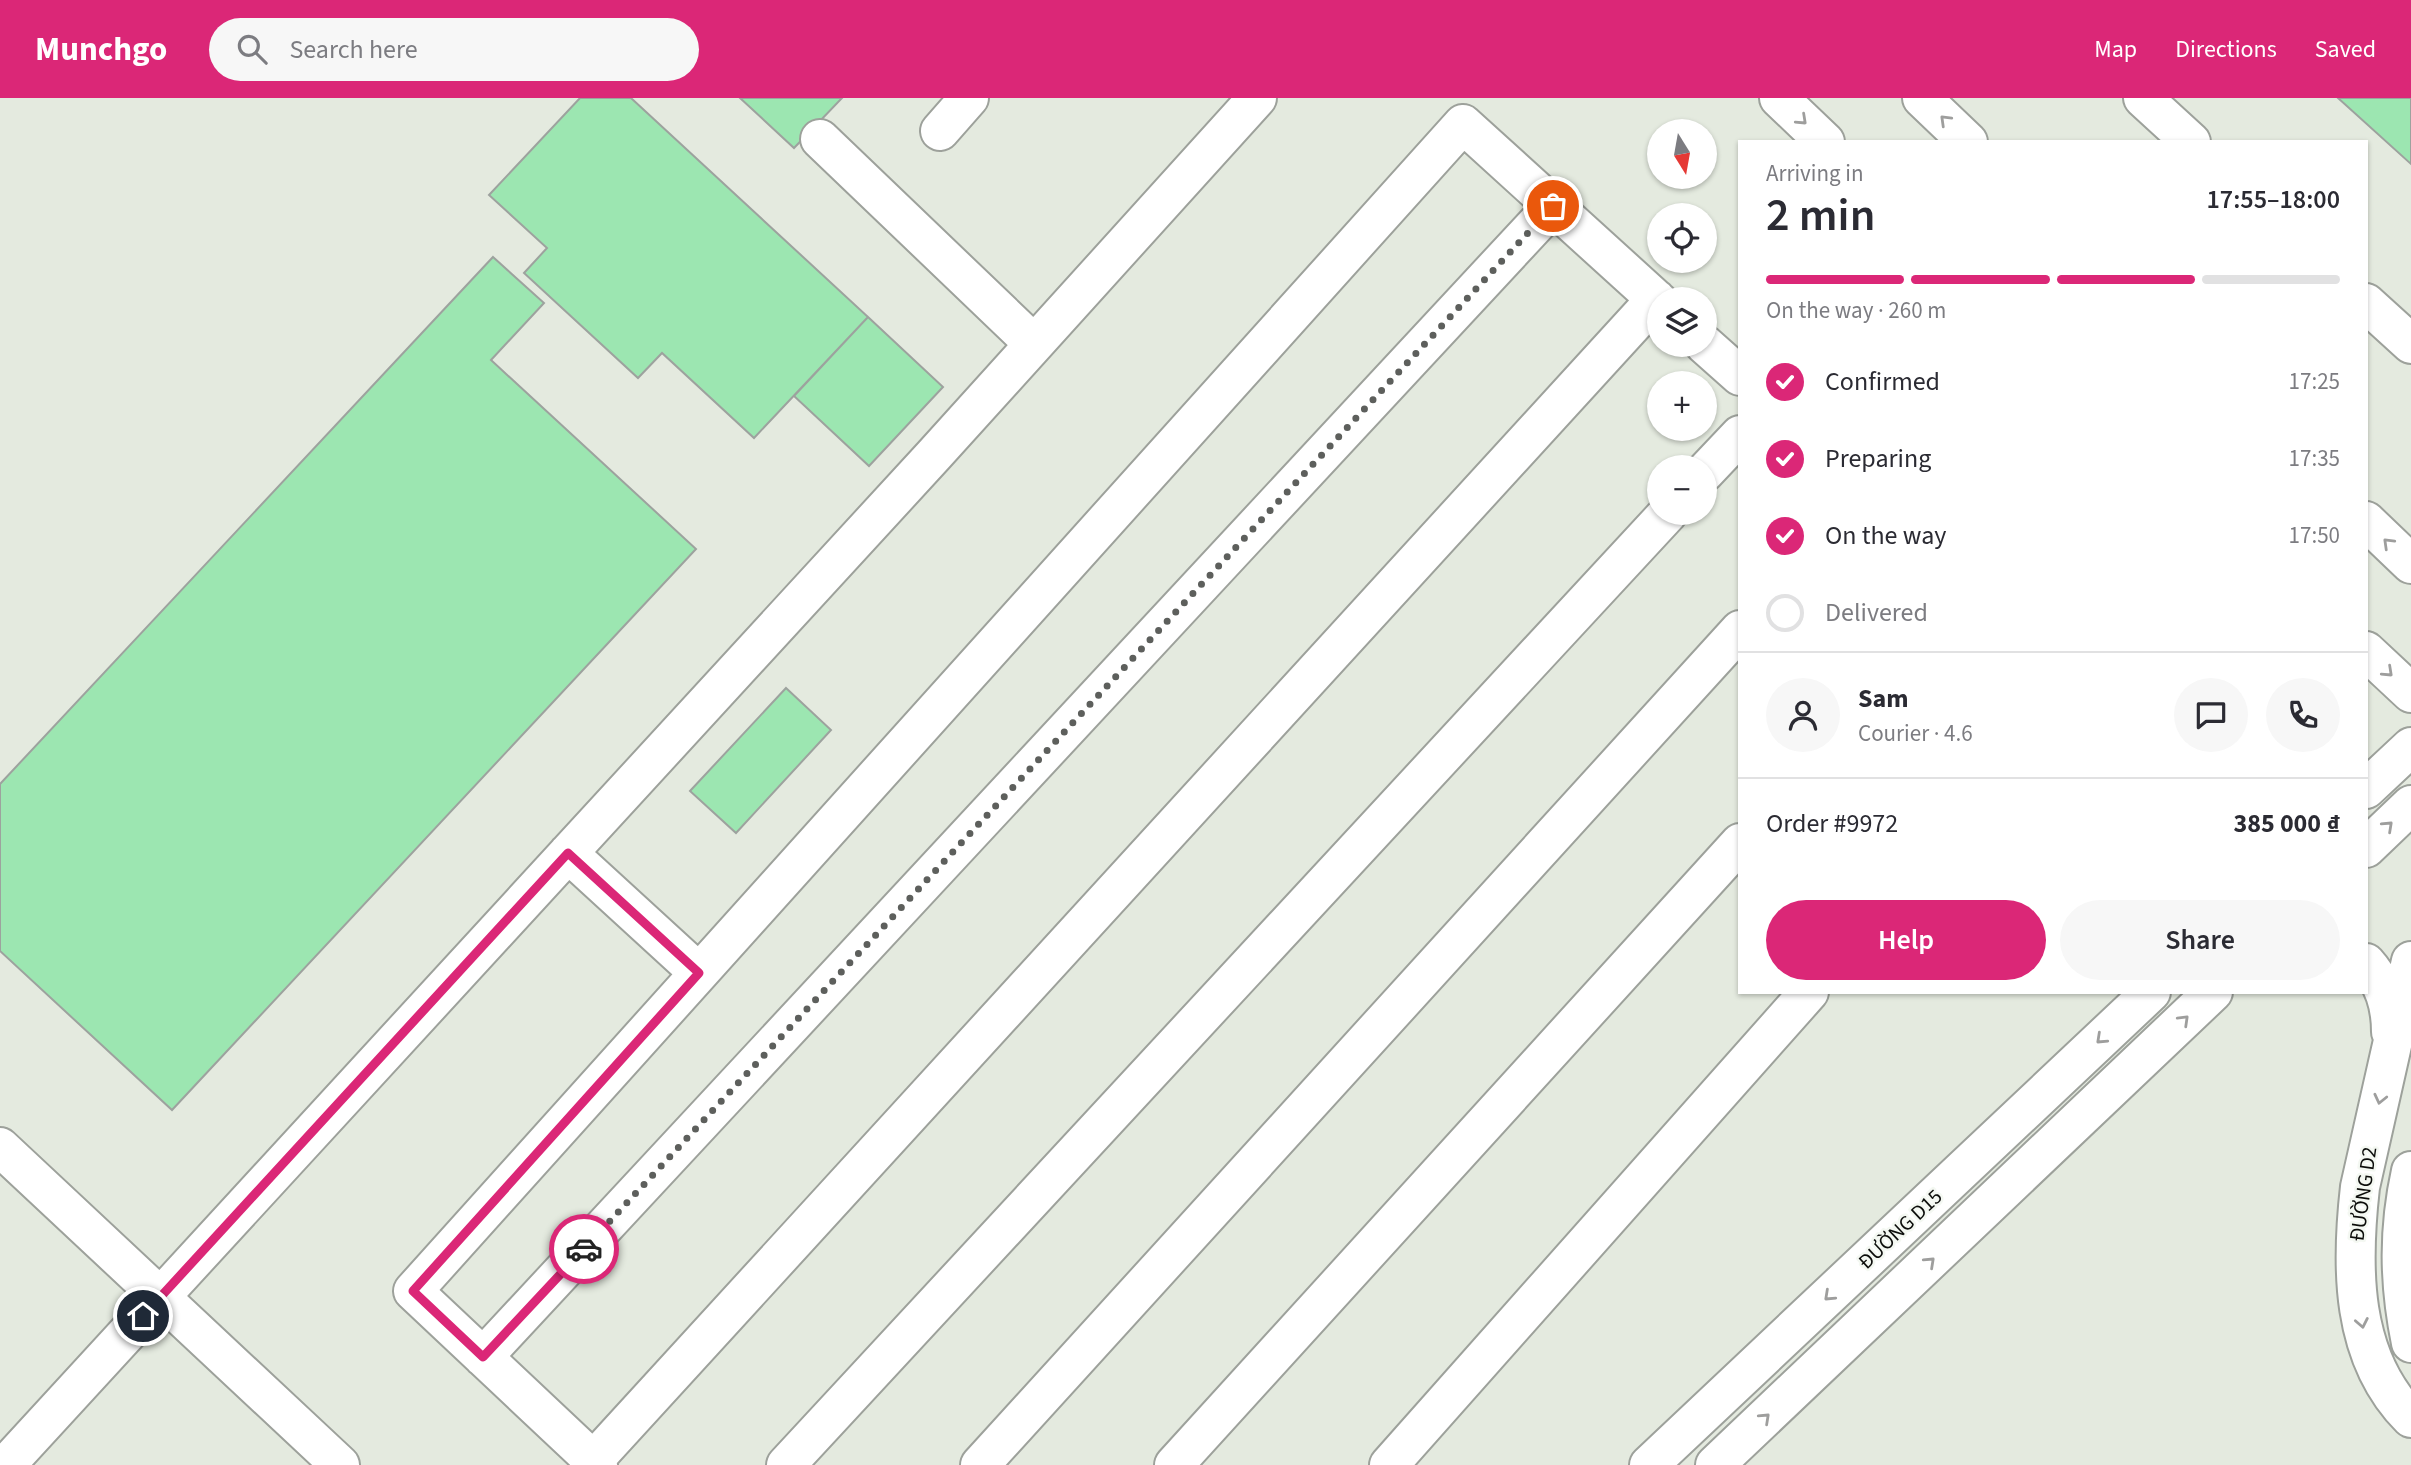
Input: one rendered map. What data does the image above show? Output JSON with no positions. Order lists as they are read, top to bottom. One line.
{"streets":{"street":["ĐƯỜNG D2","ĐƯỜNG D15"]},"north":"bottom","page":{"header":"Munchgo","search":"Search here","nav":["Map","Directions","Saved"],"map_buttons":["+","−"],"heading":["2 min","Arriving in","17:55–18:00"],"panel":["Sam","Courier · 4.6","Order #9972","385 000 ₫"],"bar":"On the way · 260 m","list":[["Confirmed","17:25"],["Preparing","17:35"],["On the way","17:50"],"Delivered"],"buttons":["Help","Share"]}}
